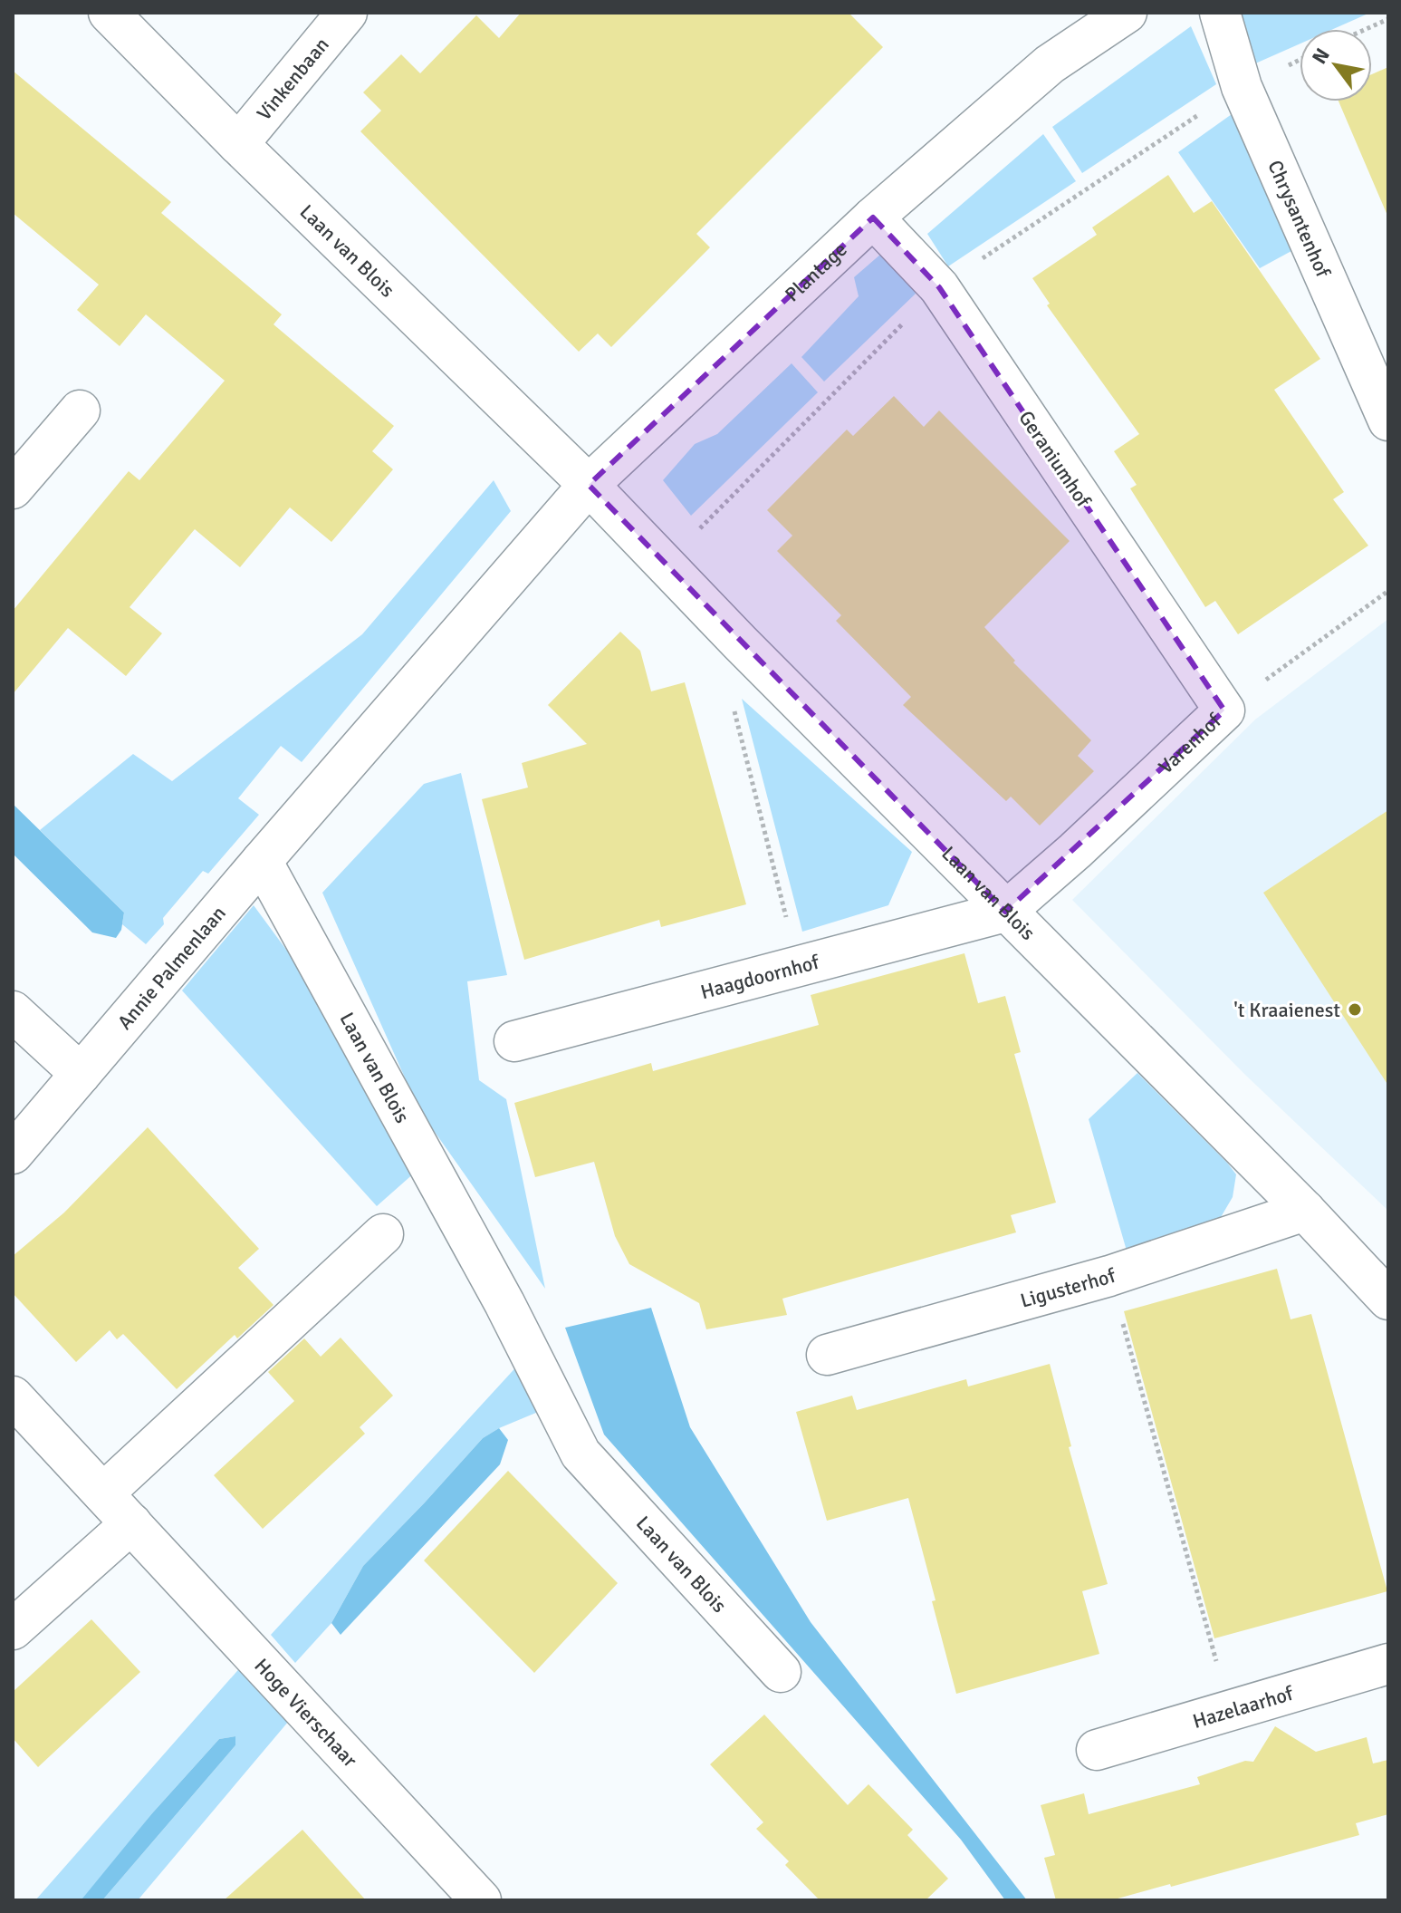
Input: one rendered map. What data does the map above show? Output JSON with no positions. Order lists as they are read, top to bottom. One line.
{"streets":{"street":["Vinkenbaan","Chrysantenhof","Laan van Blois","Plantage","Geraniumhof","Varenhof","Annie Palmenlaan","Haagdoornhof","Ligusterhof","Hazelaarhof","Hoge Vierschaar"]},"crossings":[["Vinkenbaan","Laan van Blois"],["Laan van Blois","Plantage"],["Laan van Blois","Varenhof"],["Laan van Blois","Annie Palmenlaan"],["Laan van Blois","Haagdoornhof"],["Laan van Blois","Ligusterhof"],["Plantage","Geraniumhof"],["Geraniumhof","Varenhof"],["Varenhof","Haagdoornhof"]],"places":["'t Kraaienest"],"north":"top left"}
